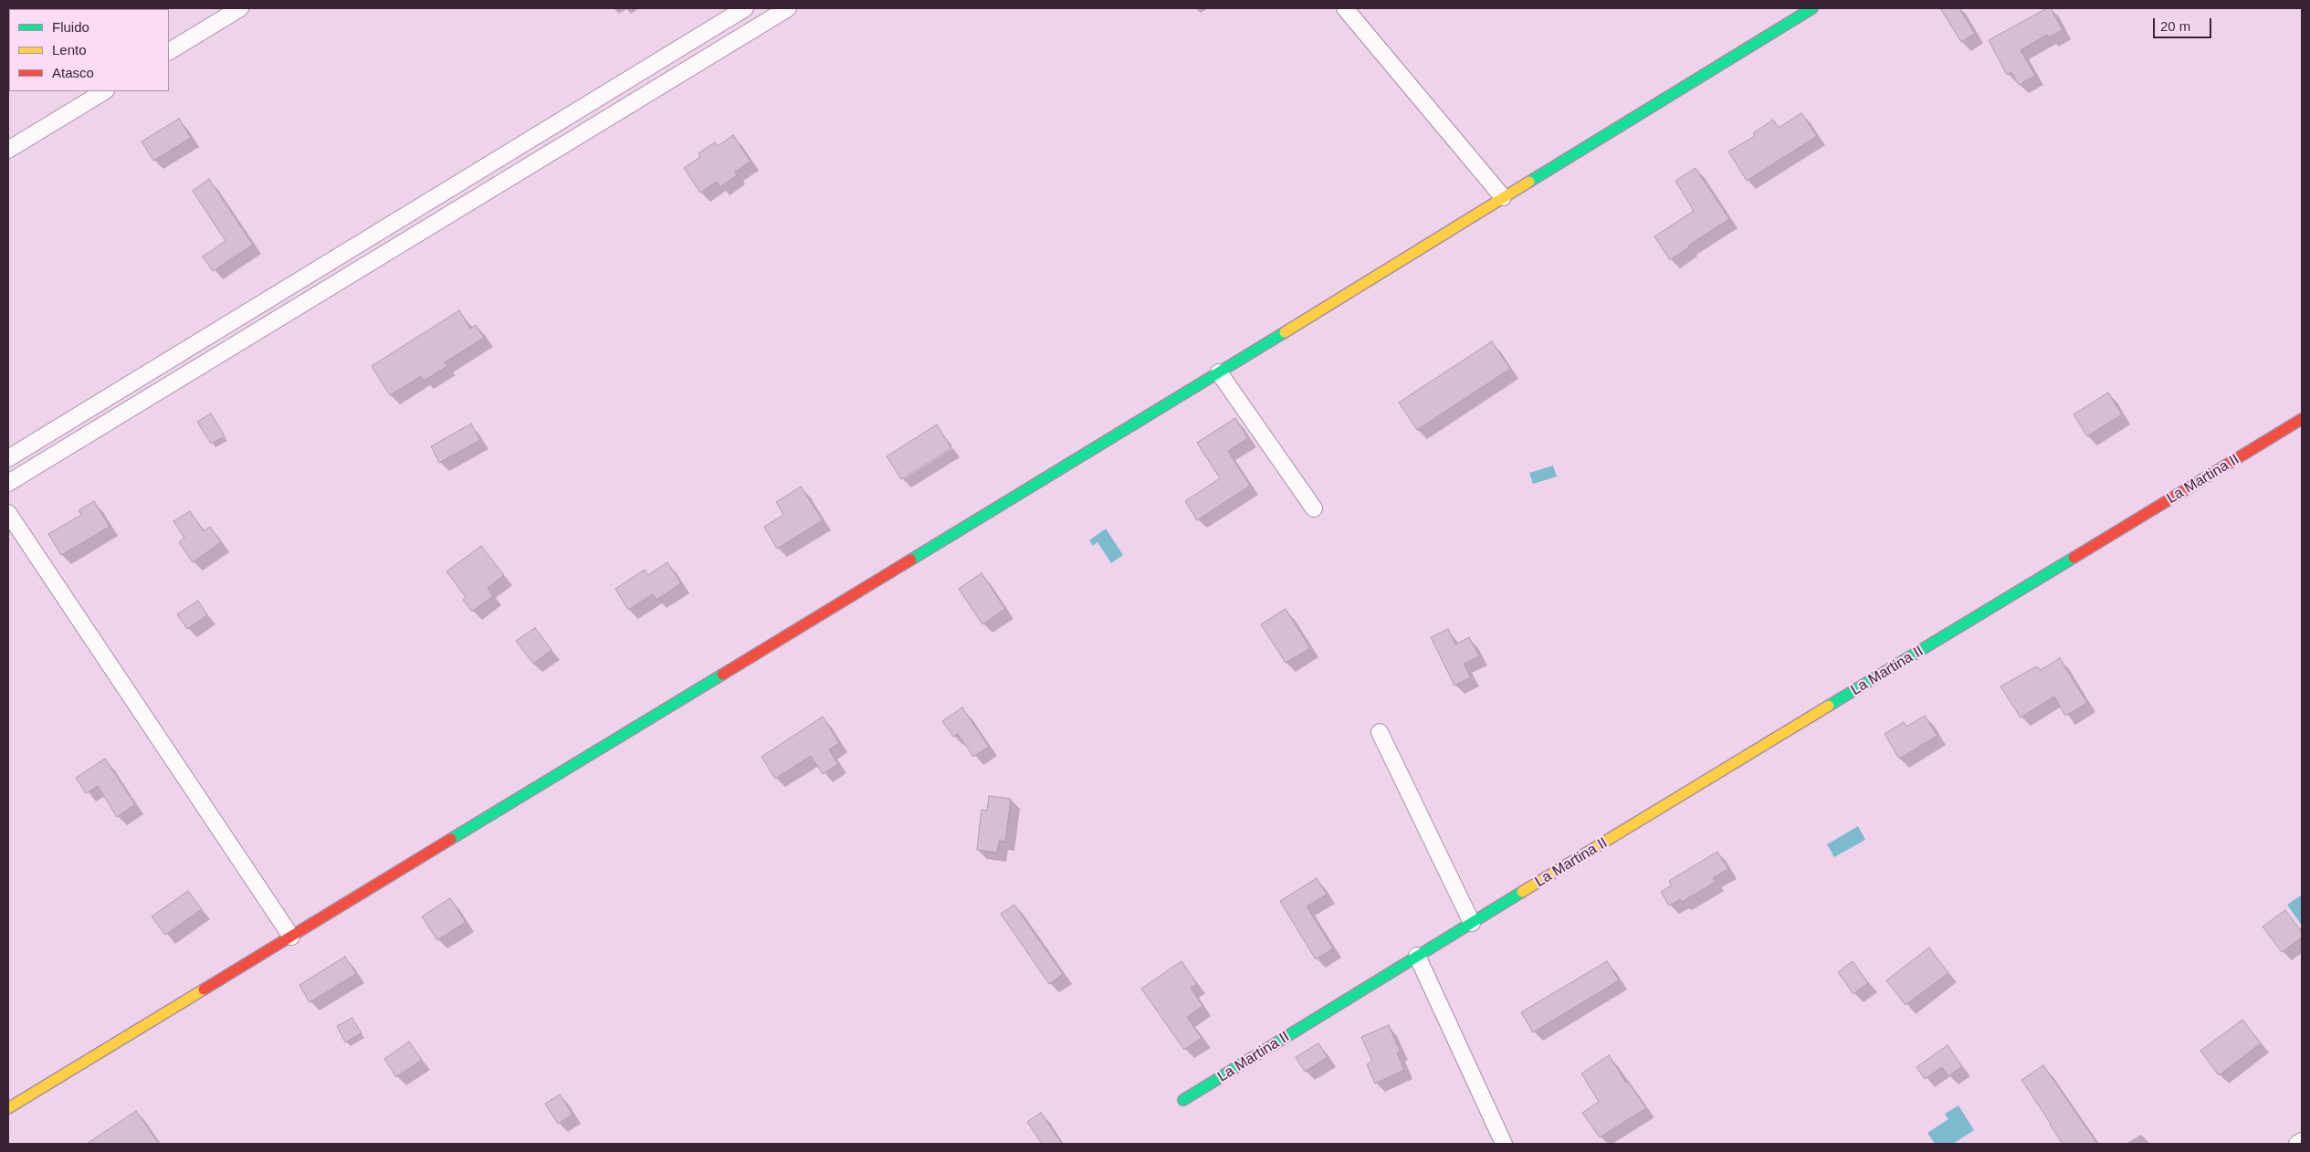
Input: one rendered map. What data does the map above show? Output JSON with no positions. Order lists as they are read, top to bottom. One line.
{"streets":{"street":["La Martina II"]},"legend":["Fluido","Lento","Atasco"],"scale_bar":"20 m"}
